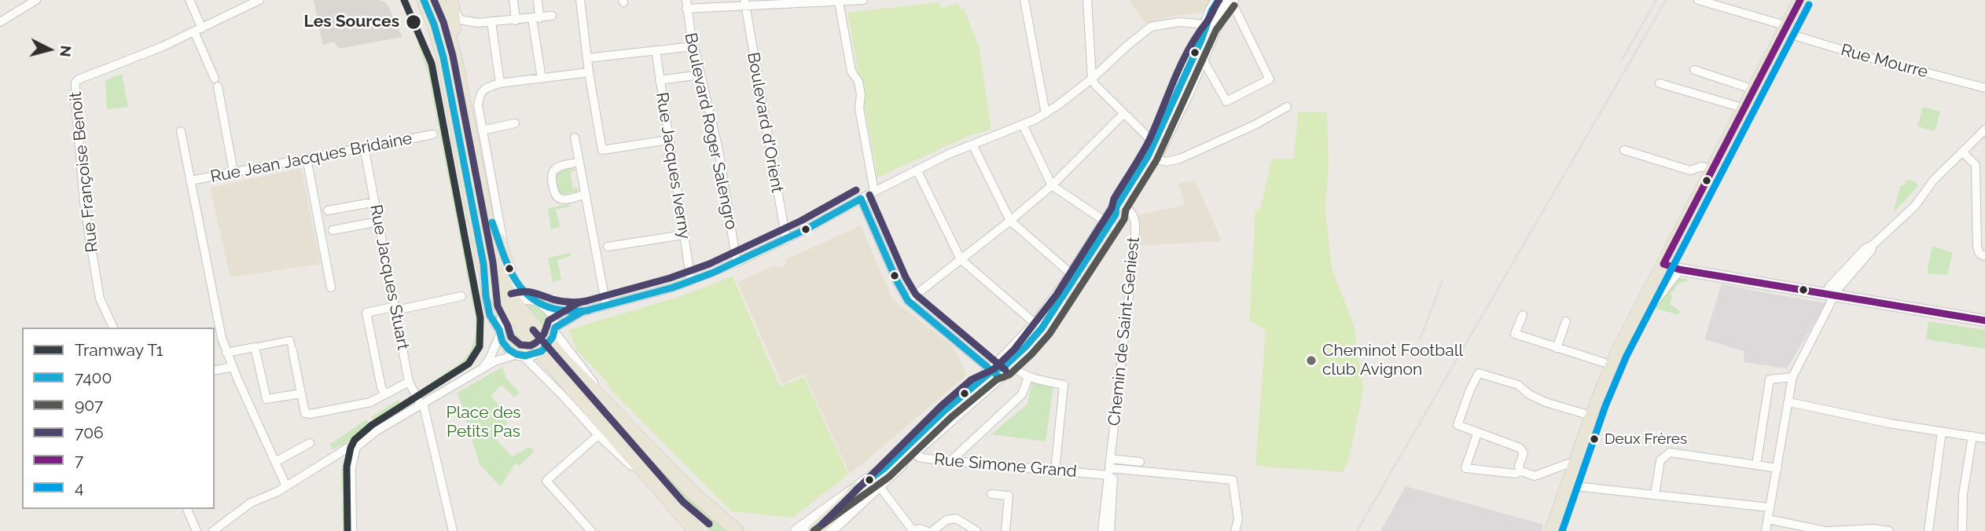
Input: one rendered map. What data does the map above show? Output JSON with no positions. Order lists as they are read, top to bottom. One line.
{"streets":{"street":["Rue Mourre","Boulevard d'Orient","Boulevard Roger Salengro","Rue Jean Jacques Bridaine","Rue Jacques Iverny","Rue Françoise Benoit","Rue Jacques Stuart","Chemin de Saint-Geniest","Rue Simone Grand"]},"crossings":[["Rue Jean Jacques Bridaine","Rue Jacques Stuart"],["Chemin de Saint-Geniest","Rue Simone Grand"]],"parks":["Place des Petits Pas"],"places":["Les Sources","Cheminot Football club Avignon","Deux Frères"],"lines":["tram line T1","transit line 7400","transit line 706","transit line 7","transit line 4","transit line 907"],"legend":["Tramway T1","7400","907","706","7","4"],"north":"right"}
